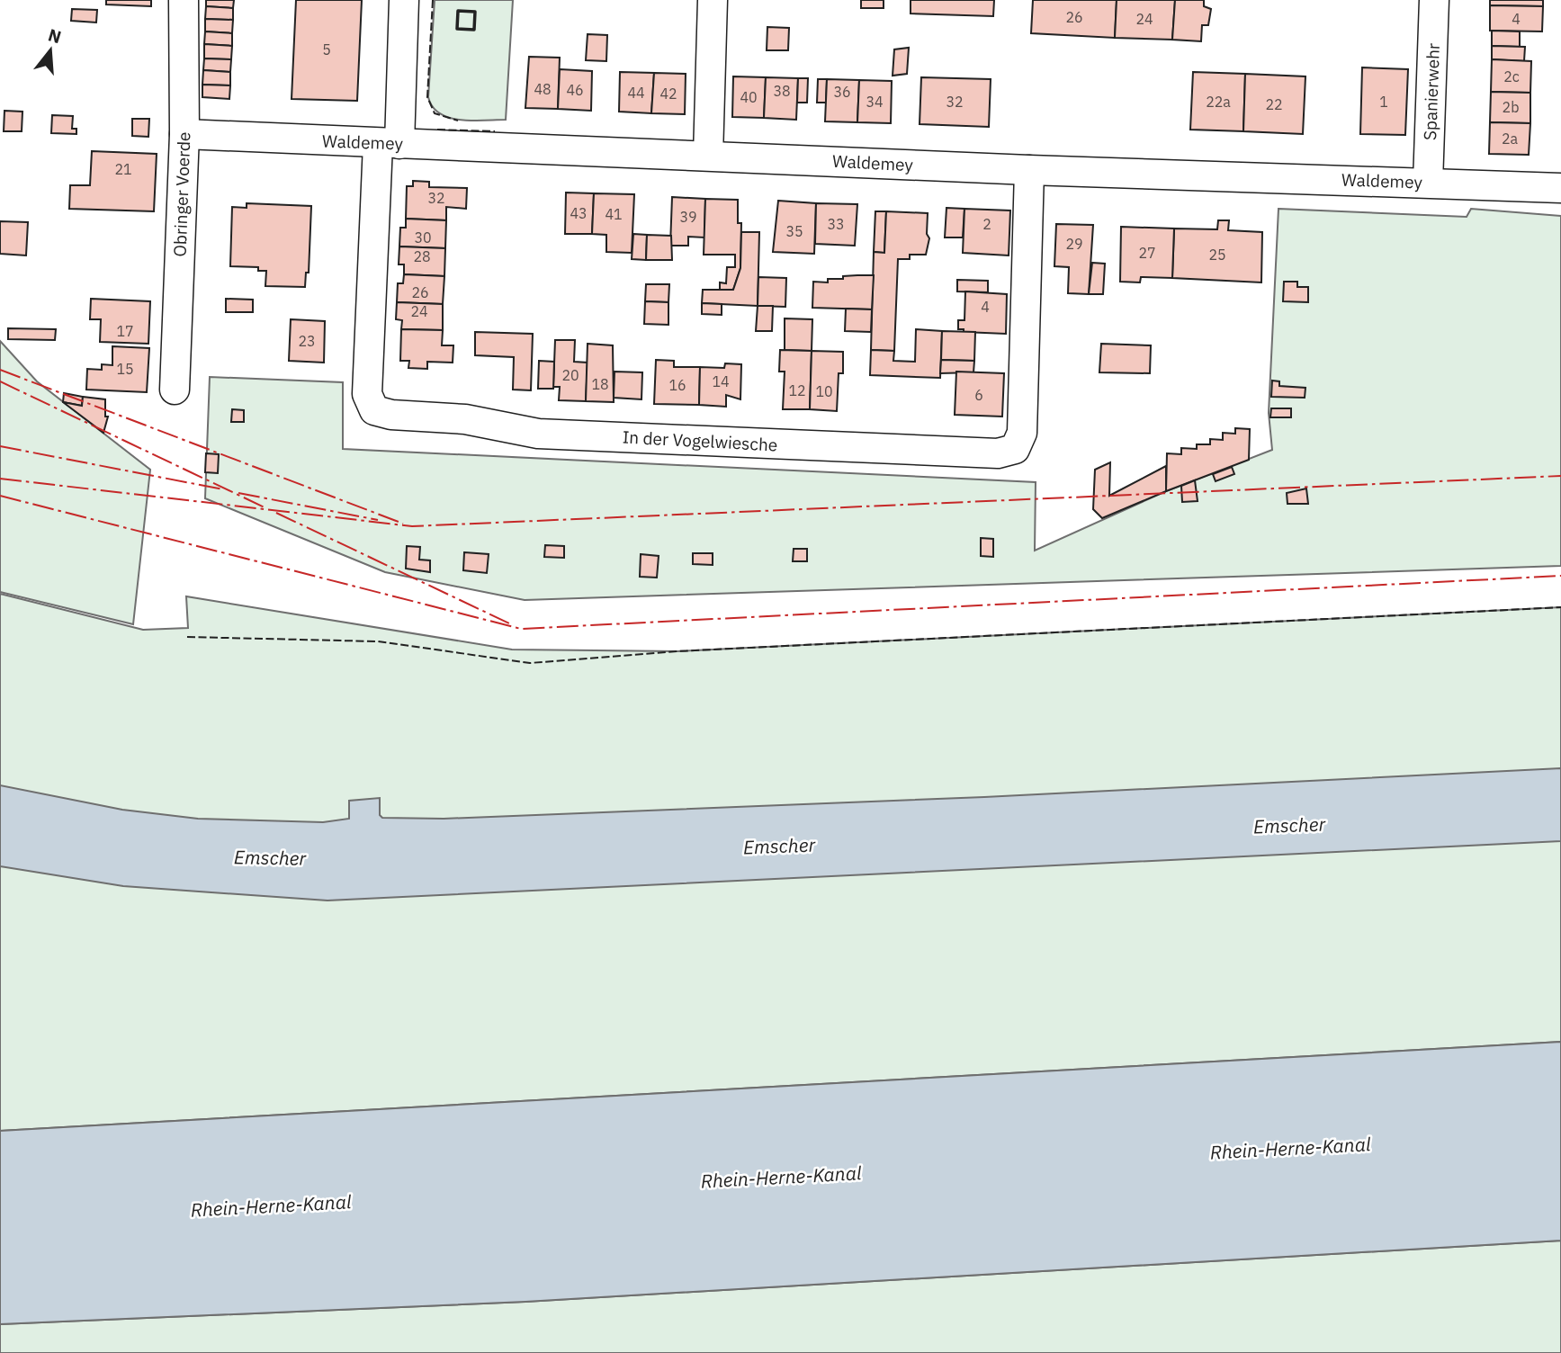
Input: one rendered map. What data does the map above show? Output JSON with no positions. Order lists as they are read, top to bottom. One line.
{"streets":{"street":["Spanierwehr","Waldemey","Obringer Voerde","In der Vogelwiesche"]},"crossings":[["Spanierwehr","Waldemey"],["Waldemey","Obringer Voerde"],["Waldemey","In der Vogelwiesche"]],"water":["Emscher","Rhein-Herne-Kanal"],"house_numbers":["26","24","4","5","2c","48","46","38","36","44","42","40","34","32","22a","1","22","2b","2a","21","32","43","41","39","33","2","35","30","29","27","25","28","26","4","24","17","23","15","20","14","18","16","12","10","6"],"north":"top"}
